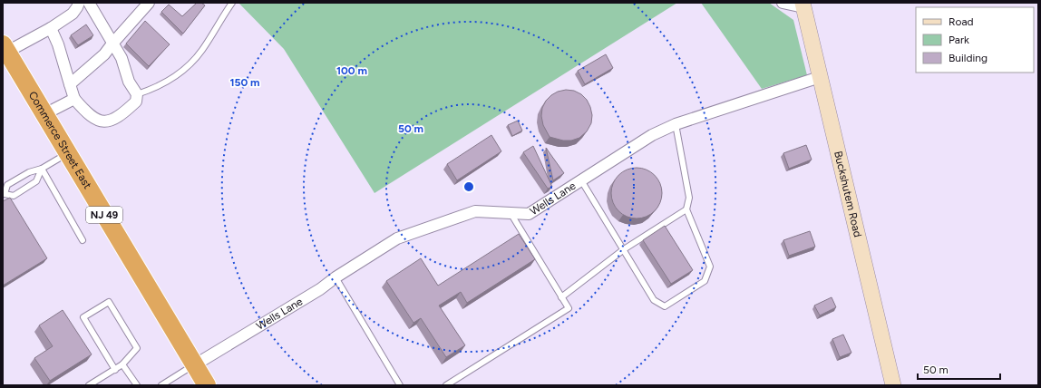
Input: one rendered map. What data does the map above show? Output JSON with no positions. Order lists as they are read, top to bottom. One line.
{"streets":{"highway":["Commerce Street East","NJ 49"],"main road":["Buckshutem Road"],"street":["Wells Lane"]},"crossings":[["Commerce Street East","Wells Lane"],["Buckshutem Road","Wells Lane"]],"legend":["Road","Park","Building"],"scale_bar":"50 m","rings":["100 m","150 m","50 m"]}
